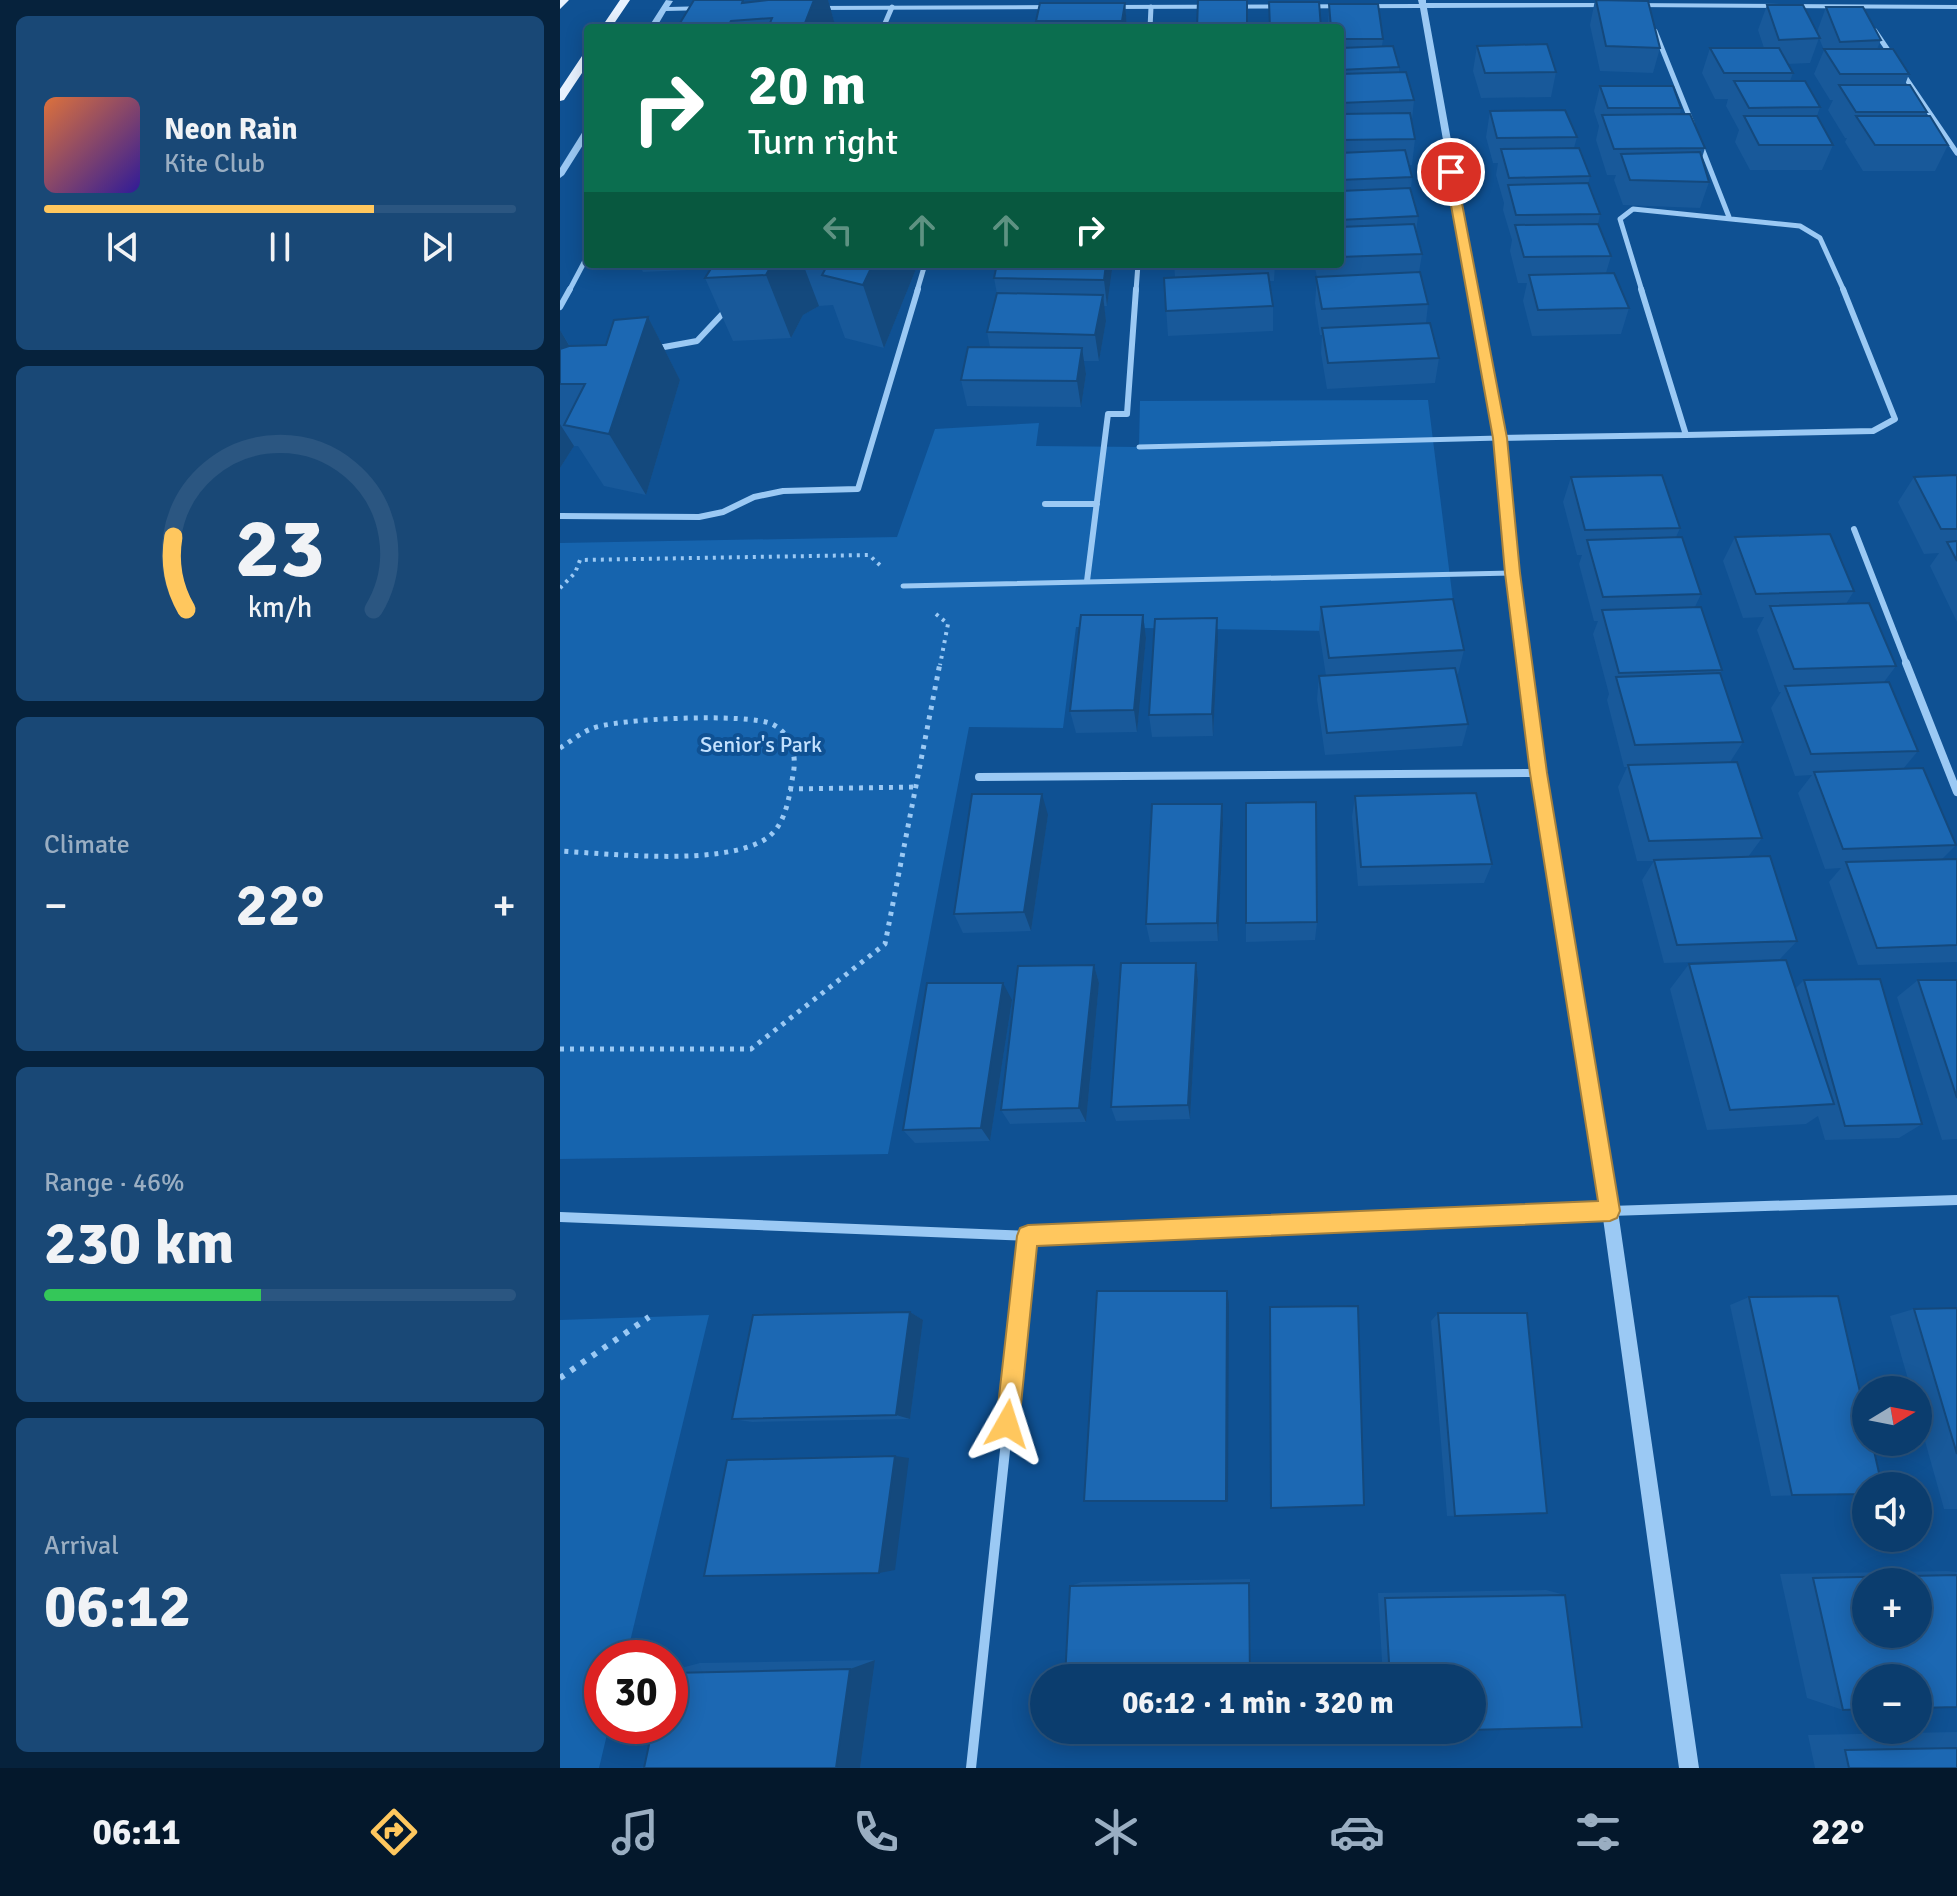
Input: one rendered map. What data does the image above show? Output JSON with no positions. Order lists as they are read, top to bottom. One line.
{"parks":["Senior's Park"],"north":"right","page":{"turn":["20 m","Turn right"],"song":["Neon Rain","Kite Club"],"tile":["Climate",["Range · 46%","230 km"],["Arrival","06:12"]],"heat":["−","22°","+"],"map_buttons":["+","−"],"limit":"30","trip":"06:12 · 1 min · 320 m","tabs":["06:11","22°"],"gauge":["23","km/h"]}}
